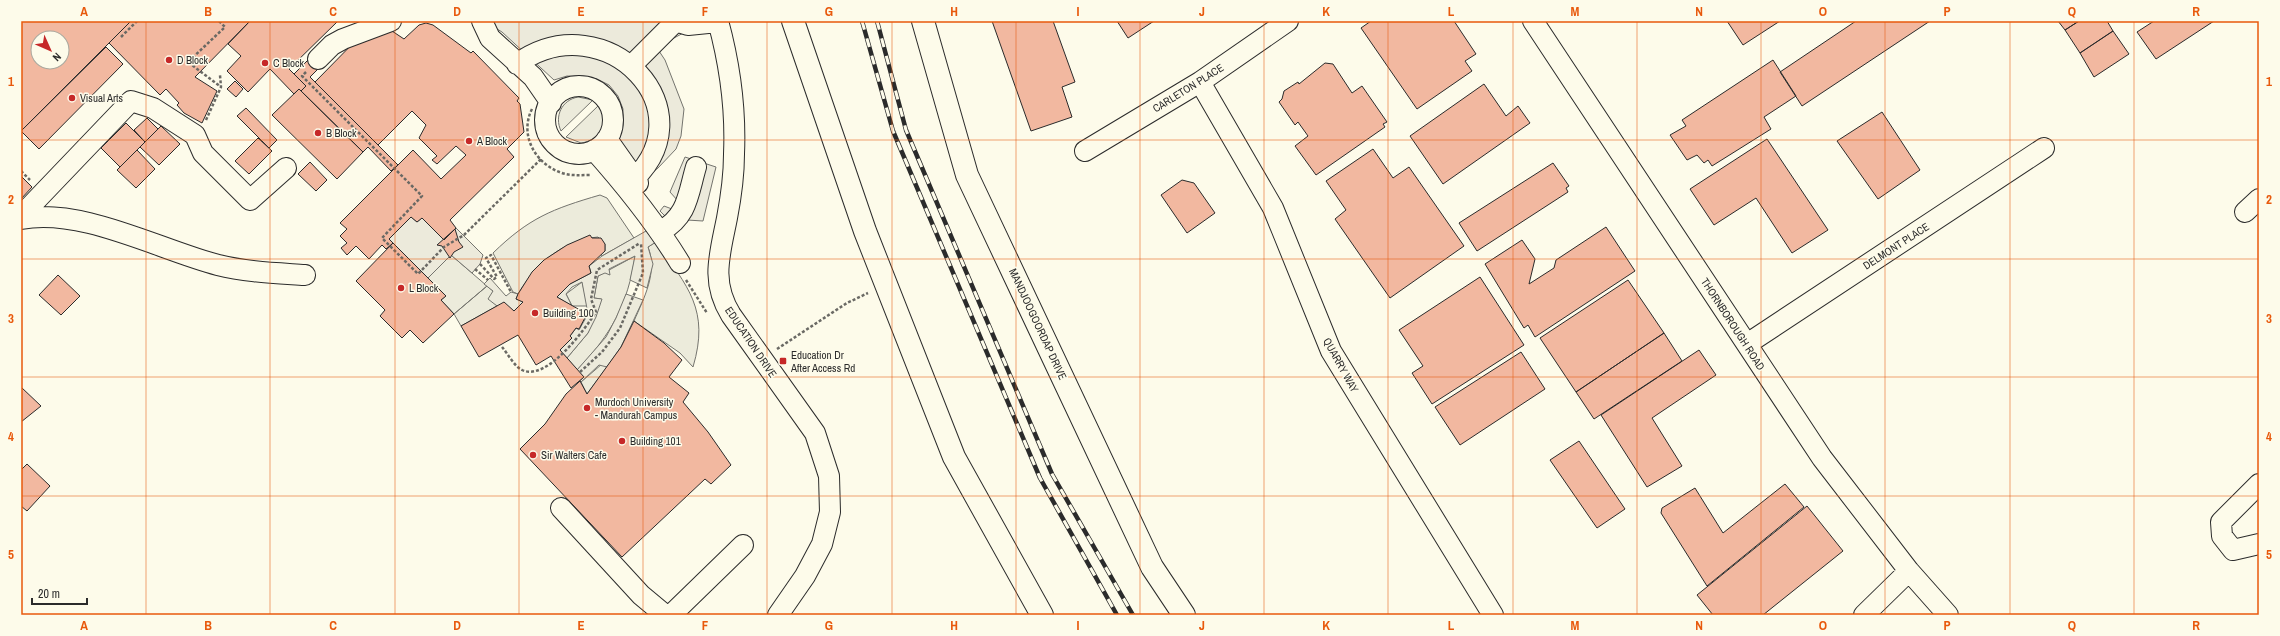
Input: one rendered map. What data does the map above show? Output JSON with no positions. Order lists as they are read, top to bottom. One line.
{"streets":{"highway":["MANDJOOGOORDAP DRIVE"],"street":["CARLETON PLACE","DELMONT PLACE","THORNBOROUGH ROAD","EDUCATION DRIVE","QUARRY WAY"]},"crossings":[["CARLETON PLACE","QUARRY WAY"],["DELMONT PLACE","THORNBOROUGH ROAD"]],"places":{"other":["D Block","C Block","Visual Arts","B Block","A Block","L Block","Building 100","Murdoch University - Mandurah Campus","Building 101","Sir Walters Cafe"],"transit":["Education Dr After Access Rd"]},"scale_bar":"20 m","north":"bottom right","grid":{"columns":["A","B","C","D","E","F","G","H","I","J","K","L","M","N","O","P","Q","R"],"rows":["1","2","3","4","5"]}}
